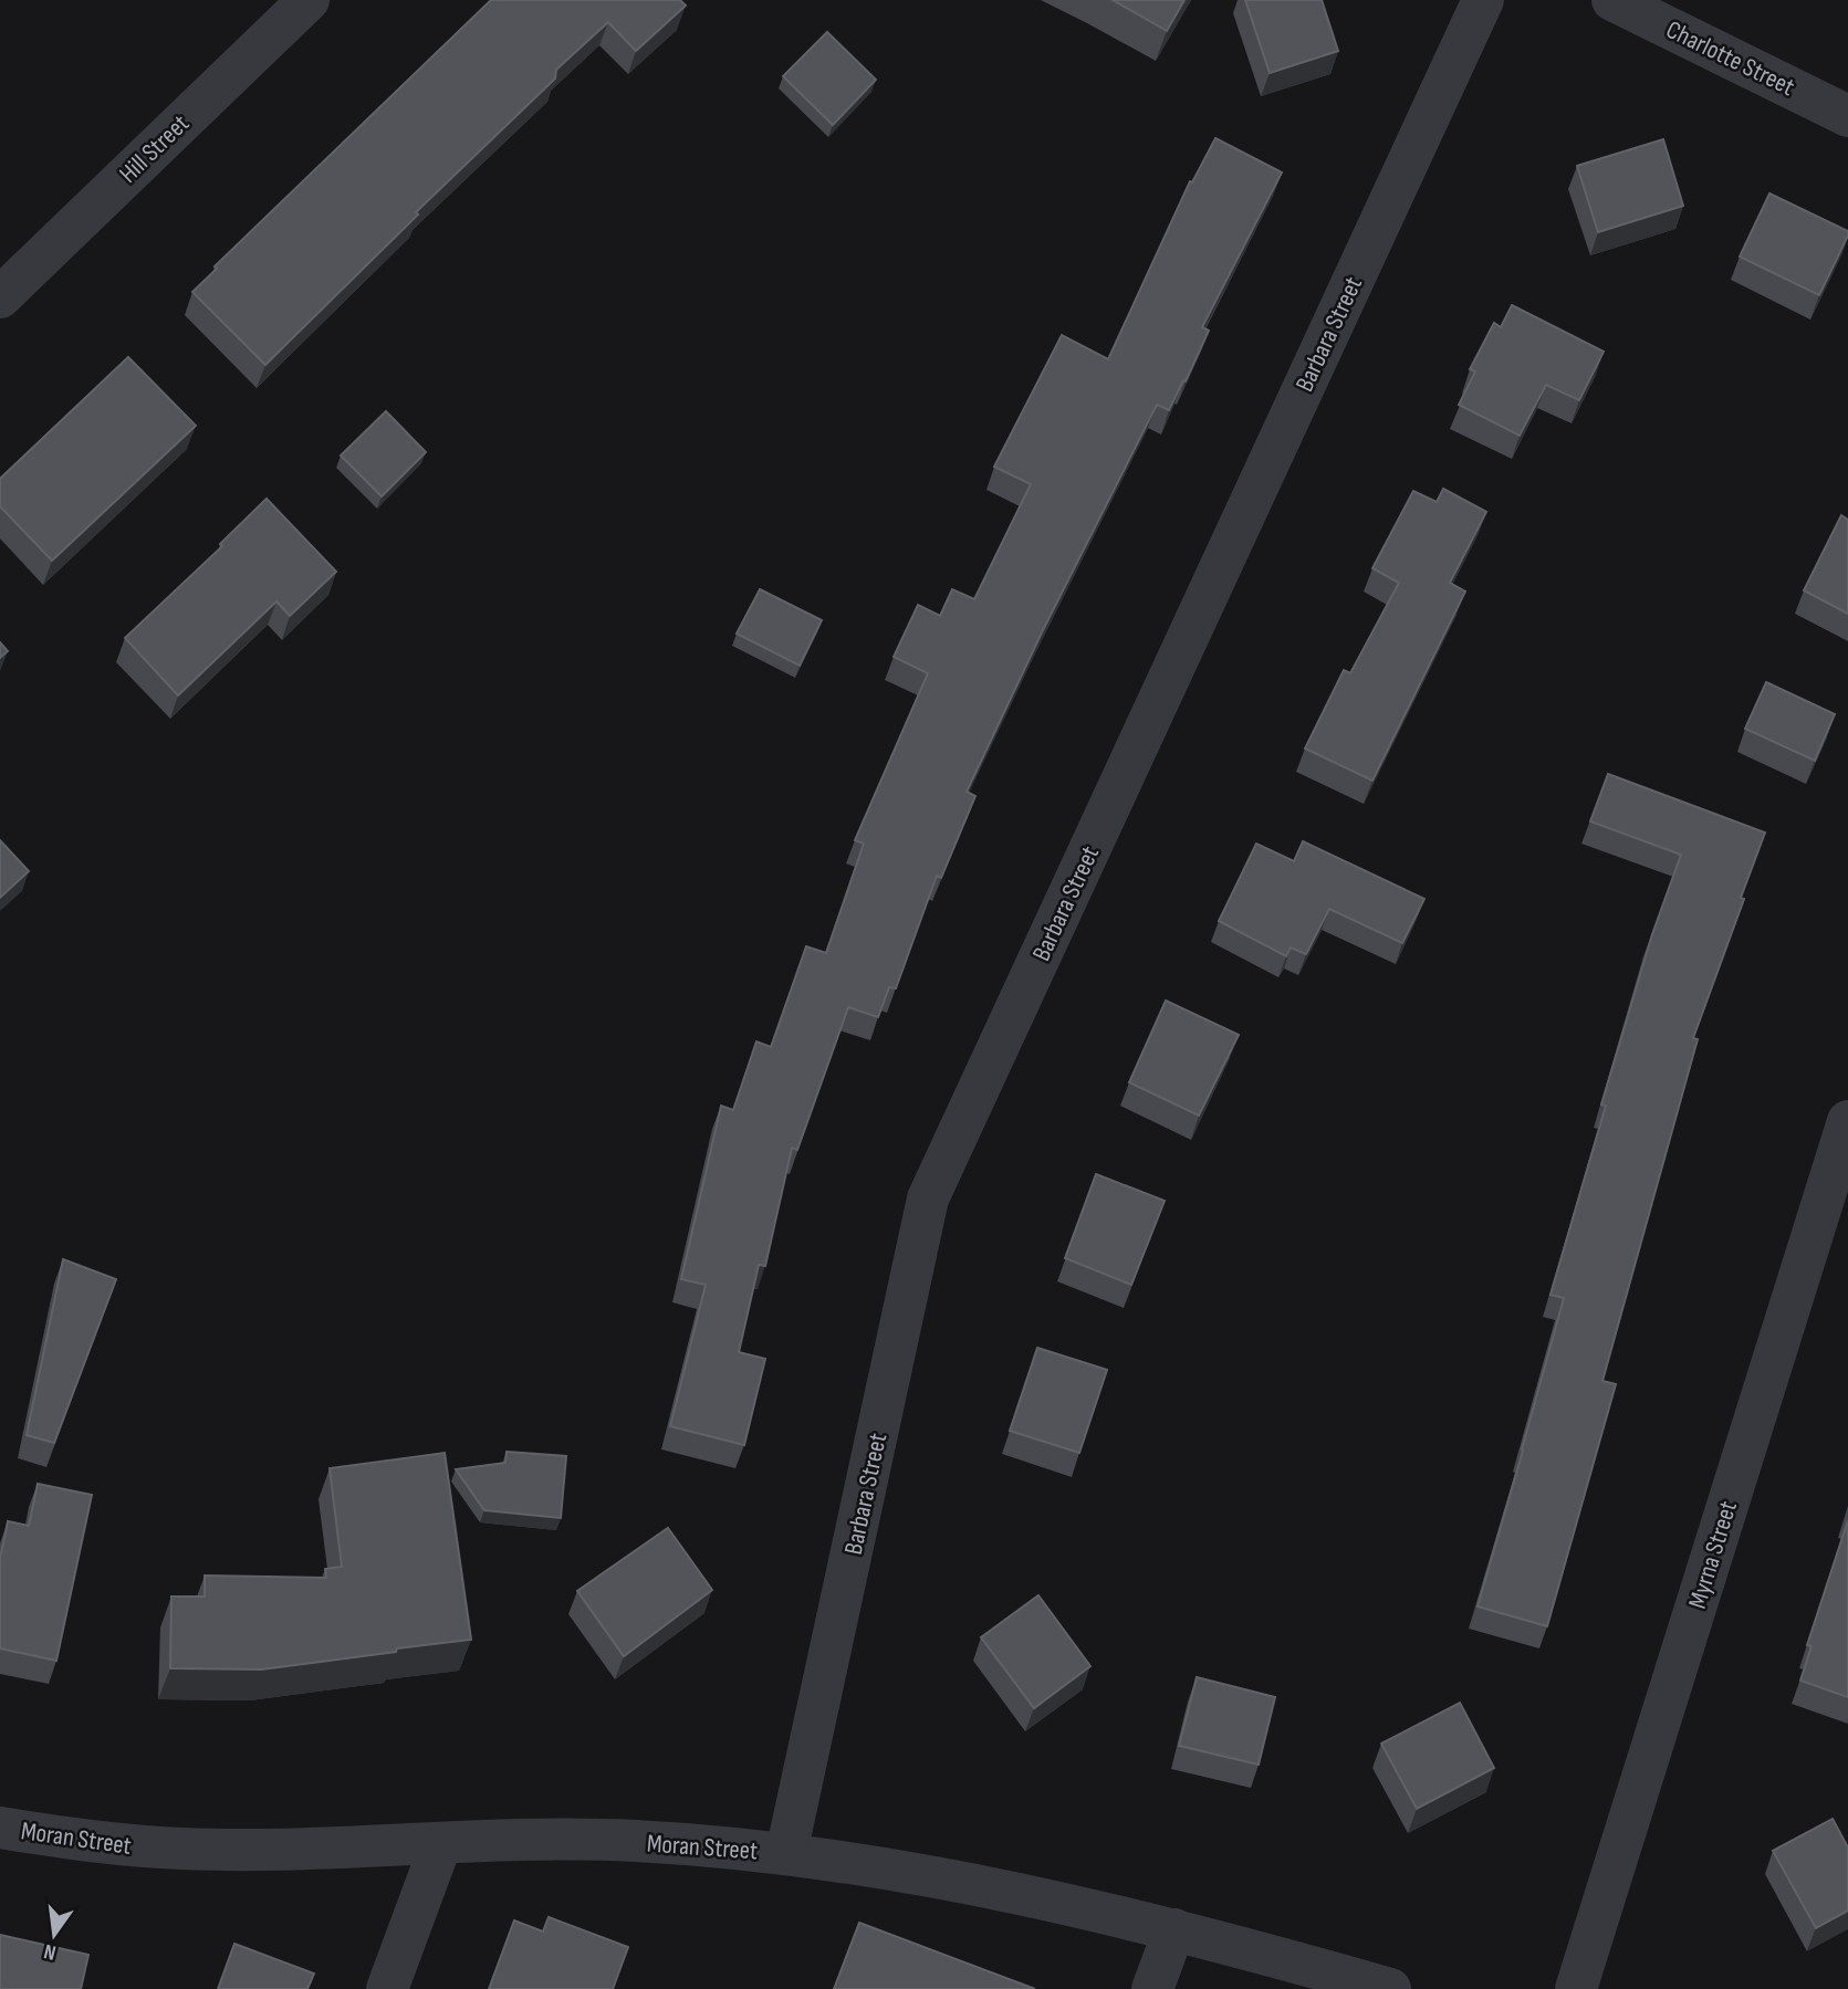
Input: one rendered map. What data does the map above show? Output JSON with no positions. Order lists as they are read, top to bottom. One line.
{"streets":{"street":["Charlotte Street","Hill Street","Barbara Street","Myrna Street","Moran Street"]},"crossings":[["Barbara Street","Moran Street"]],"north":"bottom"}
